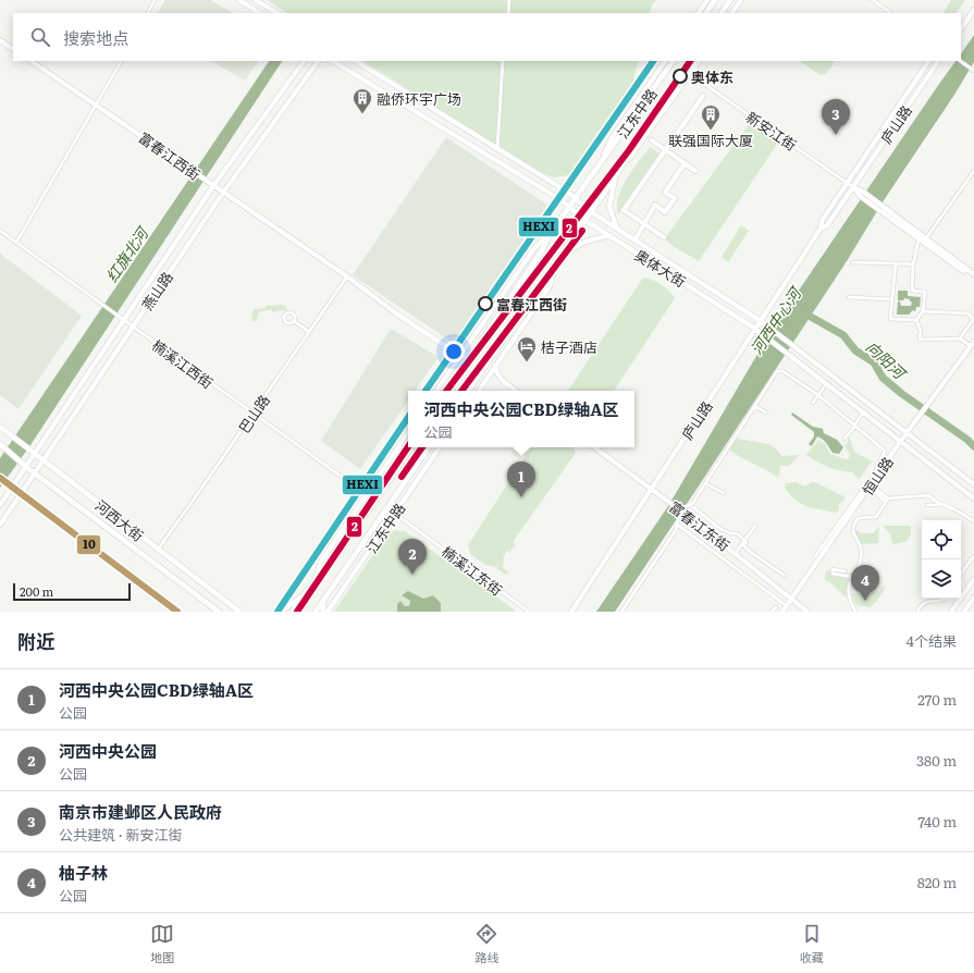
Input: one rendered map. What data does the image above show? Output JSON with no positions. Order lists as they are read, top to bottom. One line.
{"streets":{"main road":["江东中路","庐山路","新安江街","富春江西街","奥体大街","燕山路","恒山路","河西大街","富春江东街"],"street":["楠溪江西街","巴山路","楠溪江东街"]},"crossings":[["江东中路","新安江街"],["江东中路","富春江西街"],["江东中路","奥体大街"],["江东中路","楠溪江西街"],["江东中路","楠溪江东街"],["庐山路","新安江街"],["庐山路","奥体大街"],["庐山路","富春江东街"],["富春江西街","燕山路"],["富春江西街","巴山路"],["奥体大街","恒山路"],["燕山路","楠溪江西街"],["燕山路","河西大街"],["楠溪江西街","巴山路"],["巴山路","河西大街"],["恒山路","富春江东街"]],"water":["红旗北河","河西中心河","向阳河"],"places":{"other":["奥体东","富春江西街"],"building":["融侨环宇广场","联强国际大厦"],"hotel":["桔子酒店"]},"lines":["transit line 2","transit line HEXI","transit line 10"],"scale_bar":"200 m","page":{"search":"搜索地点","pins":["3","1","2","4"],"popup":["河西中央公园CBD绿轴A区","公园"],"scale":"200 m","heading":["附近","4个结果"],"list":[{"mark":"1","name":"河西中央公园CBD绿轴A区","note":"公园","value":"270 m"},{"mark":"2","name":"河西中央公园","note":"公园","value":"380 m"},{"mark":"3","name":"南京市建邺区人民政府","note":"公共建筑 · 新安江街","value":"740 m"},{"mark":"4","name":"柚子林","note":"公园","value":"820 m"}],"nav":["地图","路线","收藏"]}}
